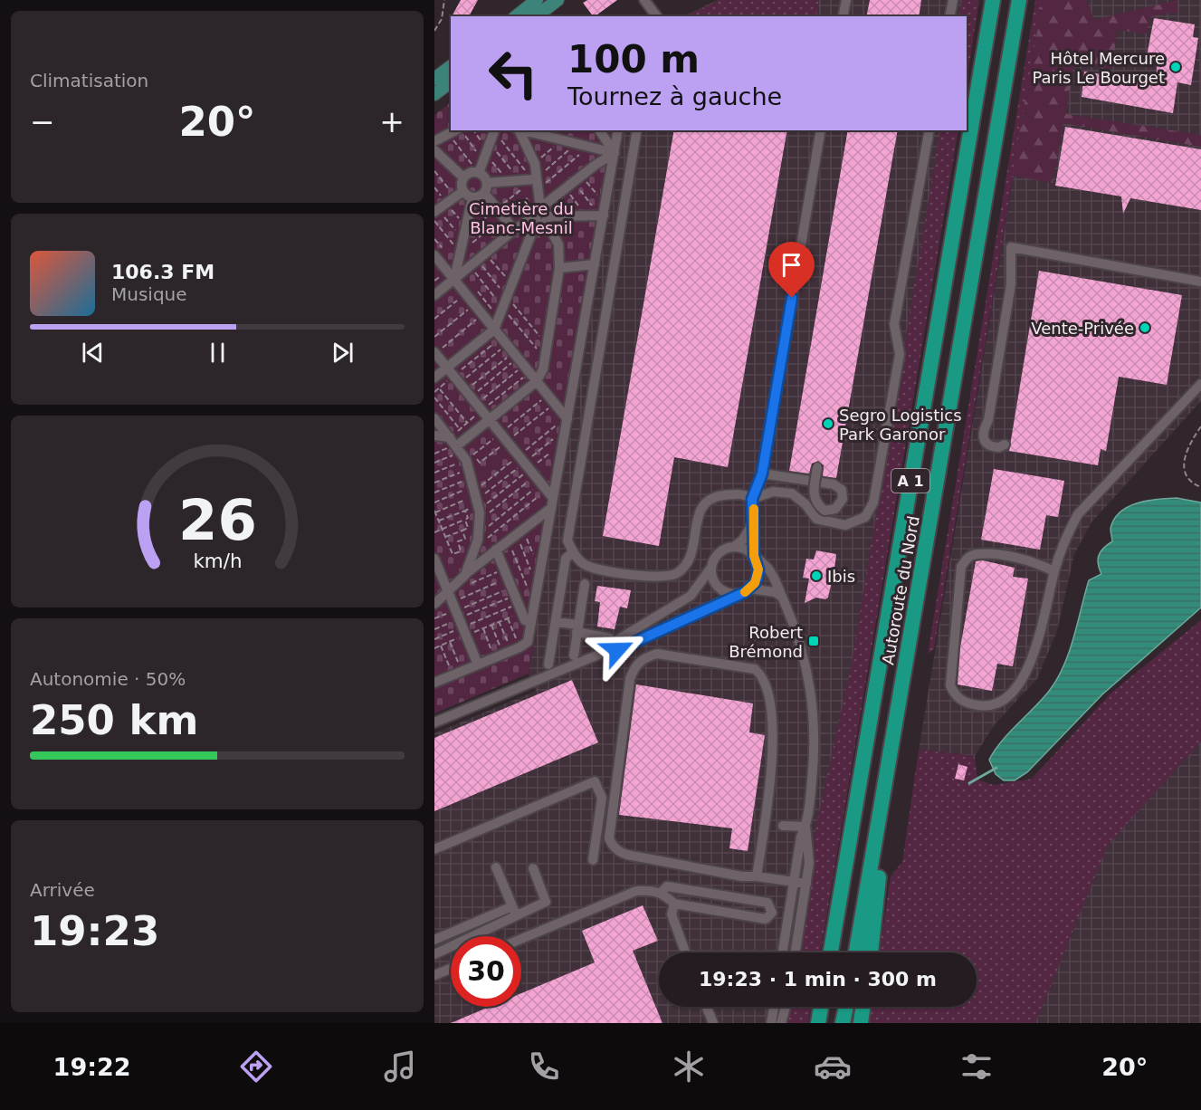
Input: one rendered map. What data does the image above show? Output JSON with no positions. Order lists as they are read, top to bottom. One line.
{"streets":{"highway":["A 1","Autoroute du Nord"]},"parks":["Cimetière du Blanc-Mesnil"],"places":{"other":["Hôtel Mercure Paris Le Bourget","Vente-Privée","Segro Logistics Park Garonor","Ibis"],"transit":["Robert Brémond"]},"page":{"tile":["Climatisation",["Autonomie · 50%","250 km"],["Arrivée","19:23"]],"turn":["100 m","Tournez à gauche"],"heat":["−","20°","+"],"song":["106.3 FM","Musique"],"limit":"30","trip":"19:23 · 1 min · 300 m","tabs":["19:22","20°"],"gauge":["26","km/h"]}}
